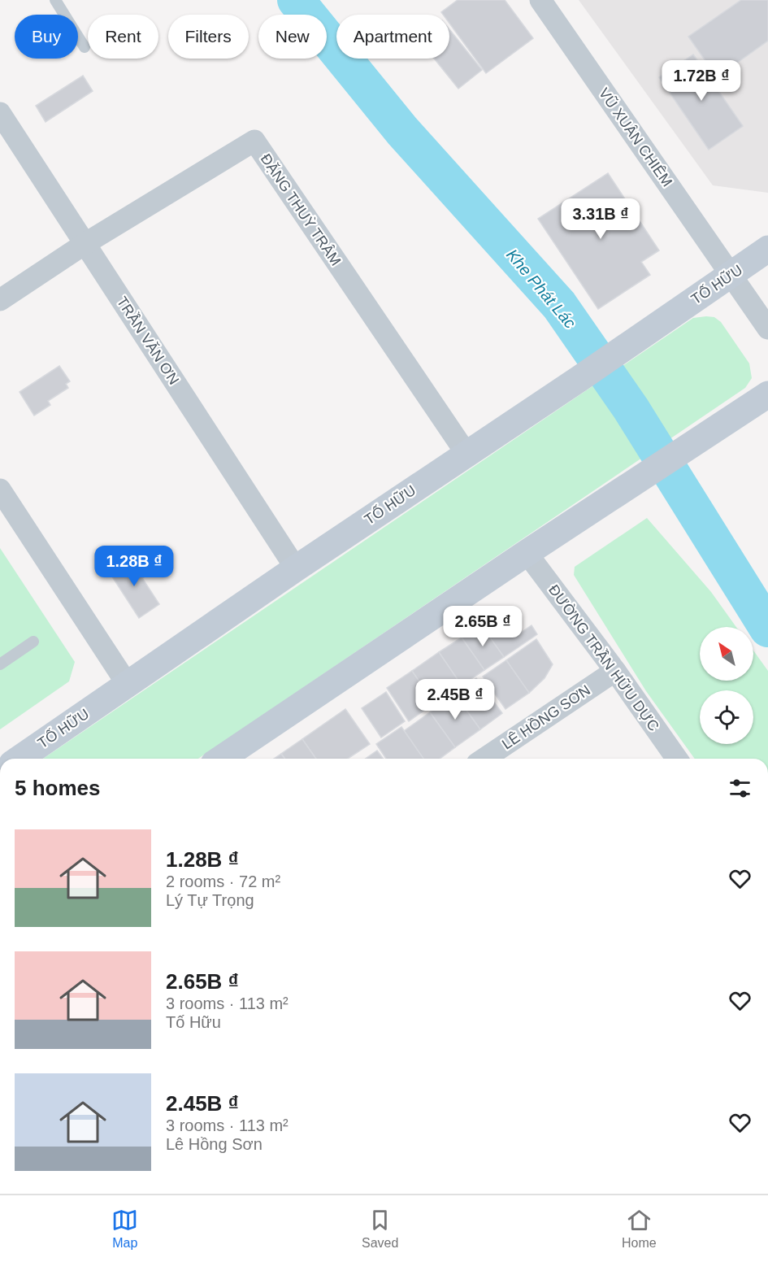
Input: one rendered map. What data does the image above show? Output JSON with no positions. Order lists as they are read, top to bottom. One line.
{"streets":{"main road":["TỐ HỮU"],"street":["VŨ XUÂN CHIÊM","ĐẶNG THUỲ TRÂM","TRẦN VĂN ƠN","ĐƯỜNG TRẦN HỮU DỰC","LÊ HỒNG SƠN"]},"crossings":[["VŨ XUÂN CHIÊM","TỐ HỮU"],["ĐẶNG THUỲ TRÂM","TỐ HỮU"],["ĐẶNG THUỲ TRÂM","TRẦN VĂN ƠN"],["TỐ HỮU","TRẦN VĂN ƠN"],["ĐƯỜNG TRẦN HỮU DỰC","LÊ HỒNG SƠN"]],"water":["Khe Phát Lác"],"north":"top left","page":{"chip":["Buy","Rent","Filters","New","Apartment"],"price":["1.72B ₫","3.31B ₫","1.28B ₫","2.65B ₫","2.45B ₫"],"heading":"5 homes","list":[{"name":"1.28B ₫","note":"2 rooms · 72 m² · Lý Tự Trọng"},{"name":"2.65B ₫","note":"3 rooms · 113 m² · Tố Hữu"},{"name":"2.45B ₫","note":"3 rooms · 113 m² · Lê Hồng Sơn"}],"tabs":["Map","Saved","Home"]}}
